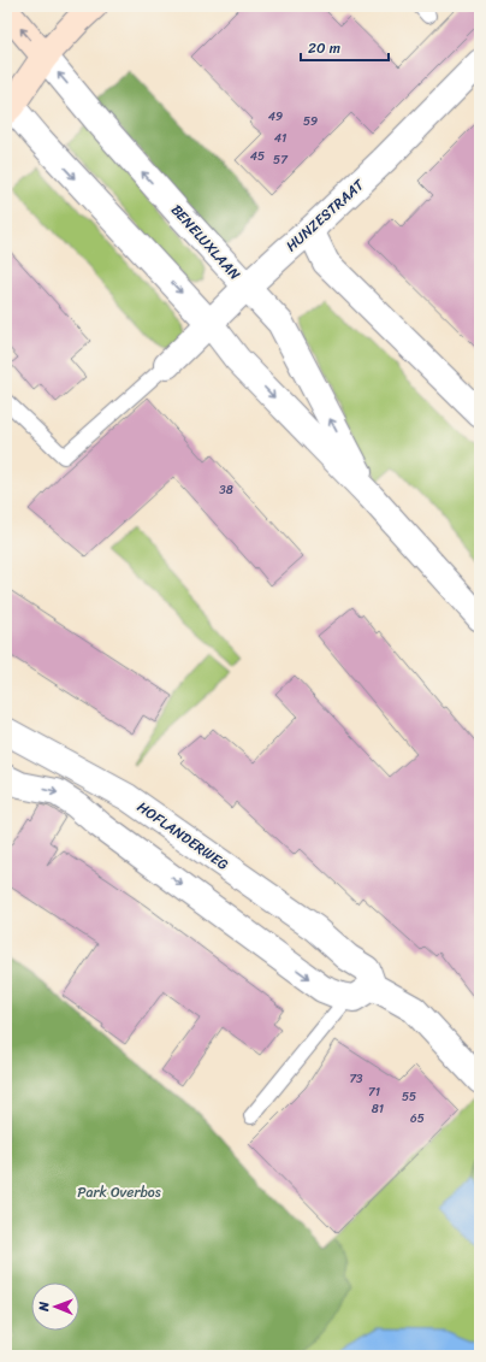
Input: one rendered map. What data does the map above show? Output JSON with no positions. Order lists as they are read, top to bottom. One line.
{"streets":{"main road":["BENELUXLAAN"],"street":["HUNZESTRAAT","HOFLANDERWEG"]},"crossings":[["HUNZESTRAAT","BENELUXLAAN"]],"parks":["Park Overbos"],"house_numbers":["49","59","41","45","57","38","73","71","55","81","65"],"scale_bar":"20 m","north":"left"}
